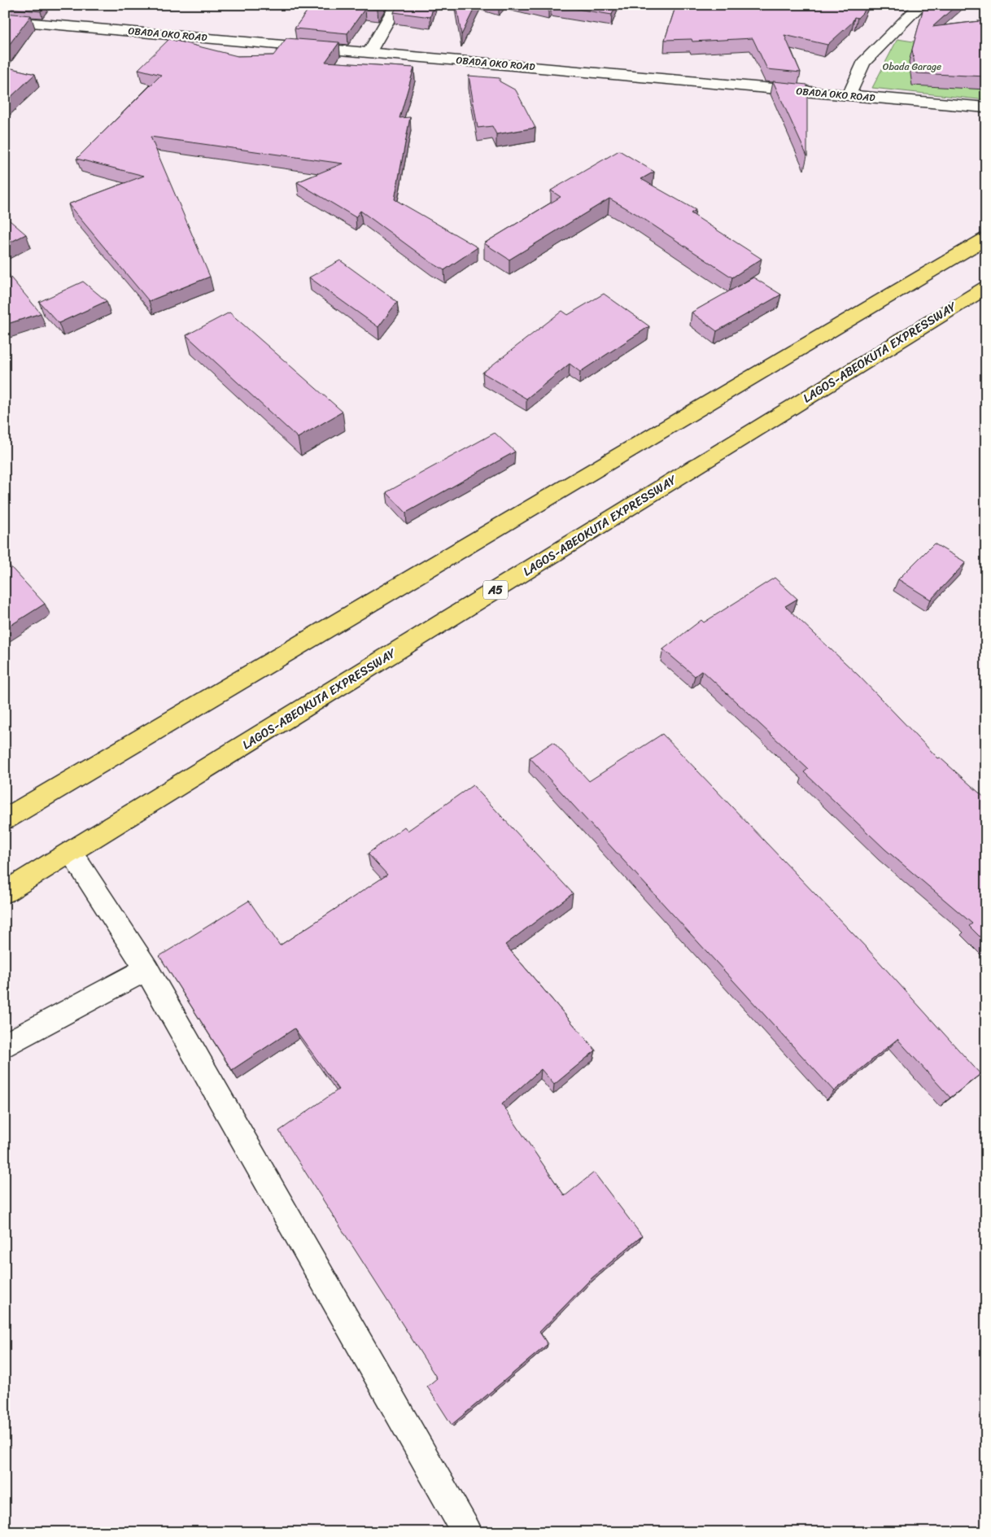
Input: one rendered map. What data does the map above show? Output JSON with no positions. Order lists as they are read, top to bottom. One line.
{"streets":{"highway":["LAGOS-ABEOKUTA EXPRESSWAY","A5"],"main road":["OBADA OKO ROAD"]},"parks":["Obada Garage"]}
